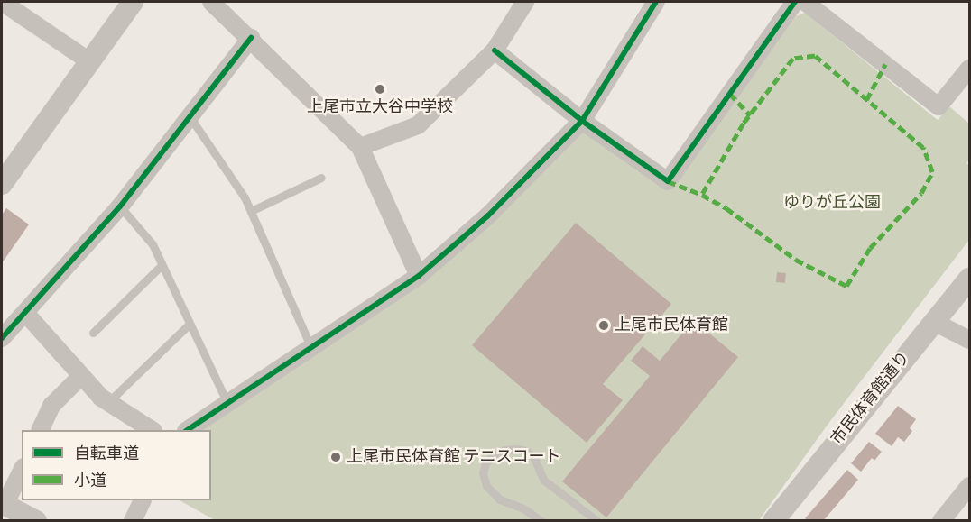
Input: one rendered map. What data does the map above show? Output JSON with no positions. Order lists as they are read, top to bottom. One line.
{"streets":{"street":["市民体育館通り"]},"parks":["ゆりが丘公園"],"places":["上尾市立大谷中学校","上尾市民体育館","上尾市民体育館 テニスコート"],"legend":["自転車道","小道"]}
